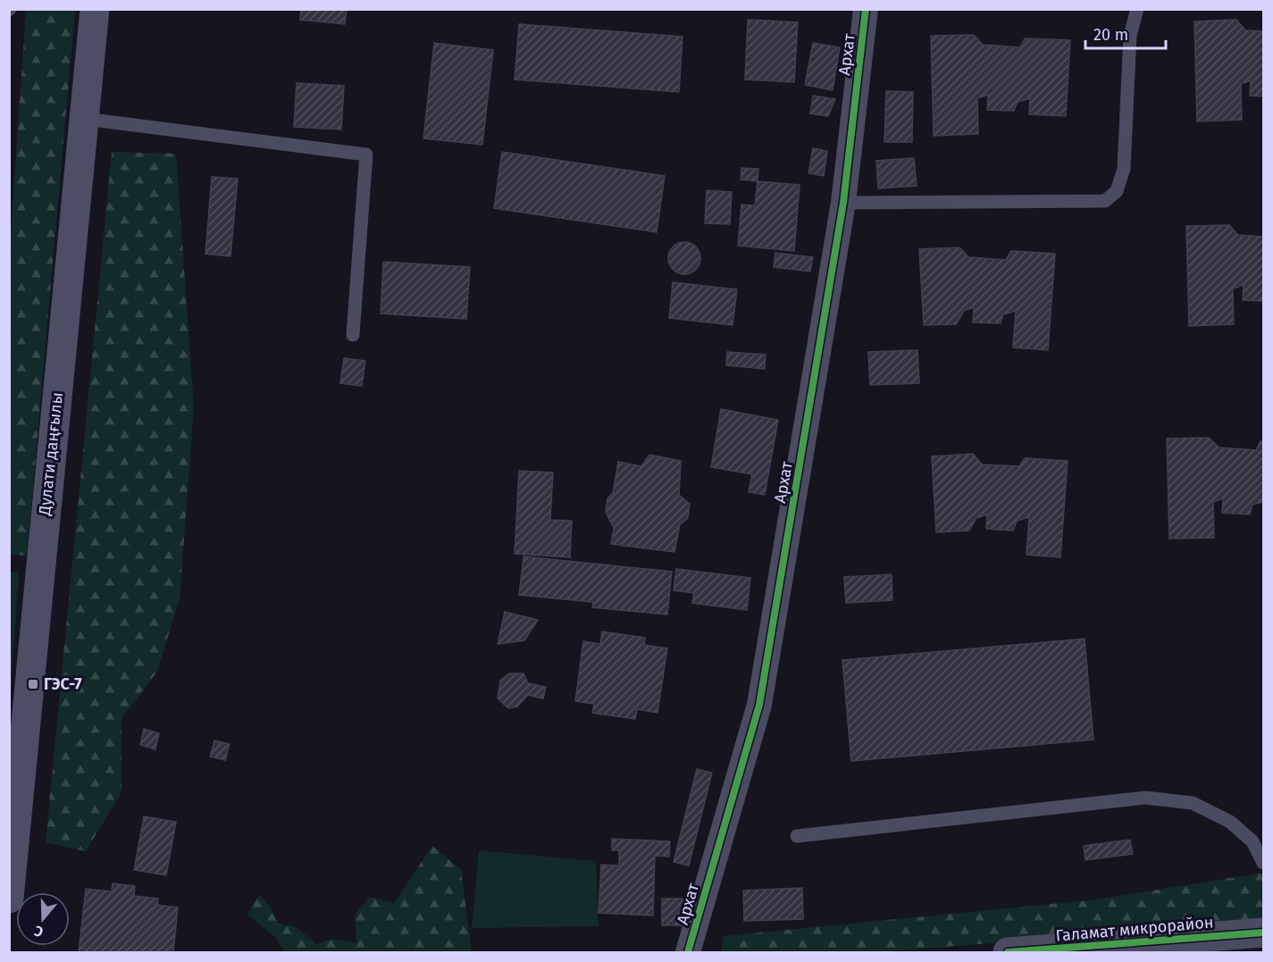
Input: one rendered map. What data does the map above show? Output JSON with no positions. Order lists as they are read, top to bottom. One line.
{"streets":{"main road":["Дулати даңғылы"],"street":["Архат","Галамат микрорайон"]},"places":{"transit":["ГЭС-7"]},"scale_bar":"20 m","north":"bottom"}
